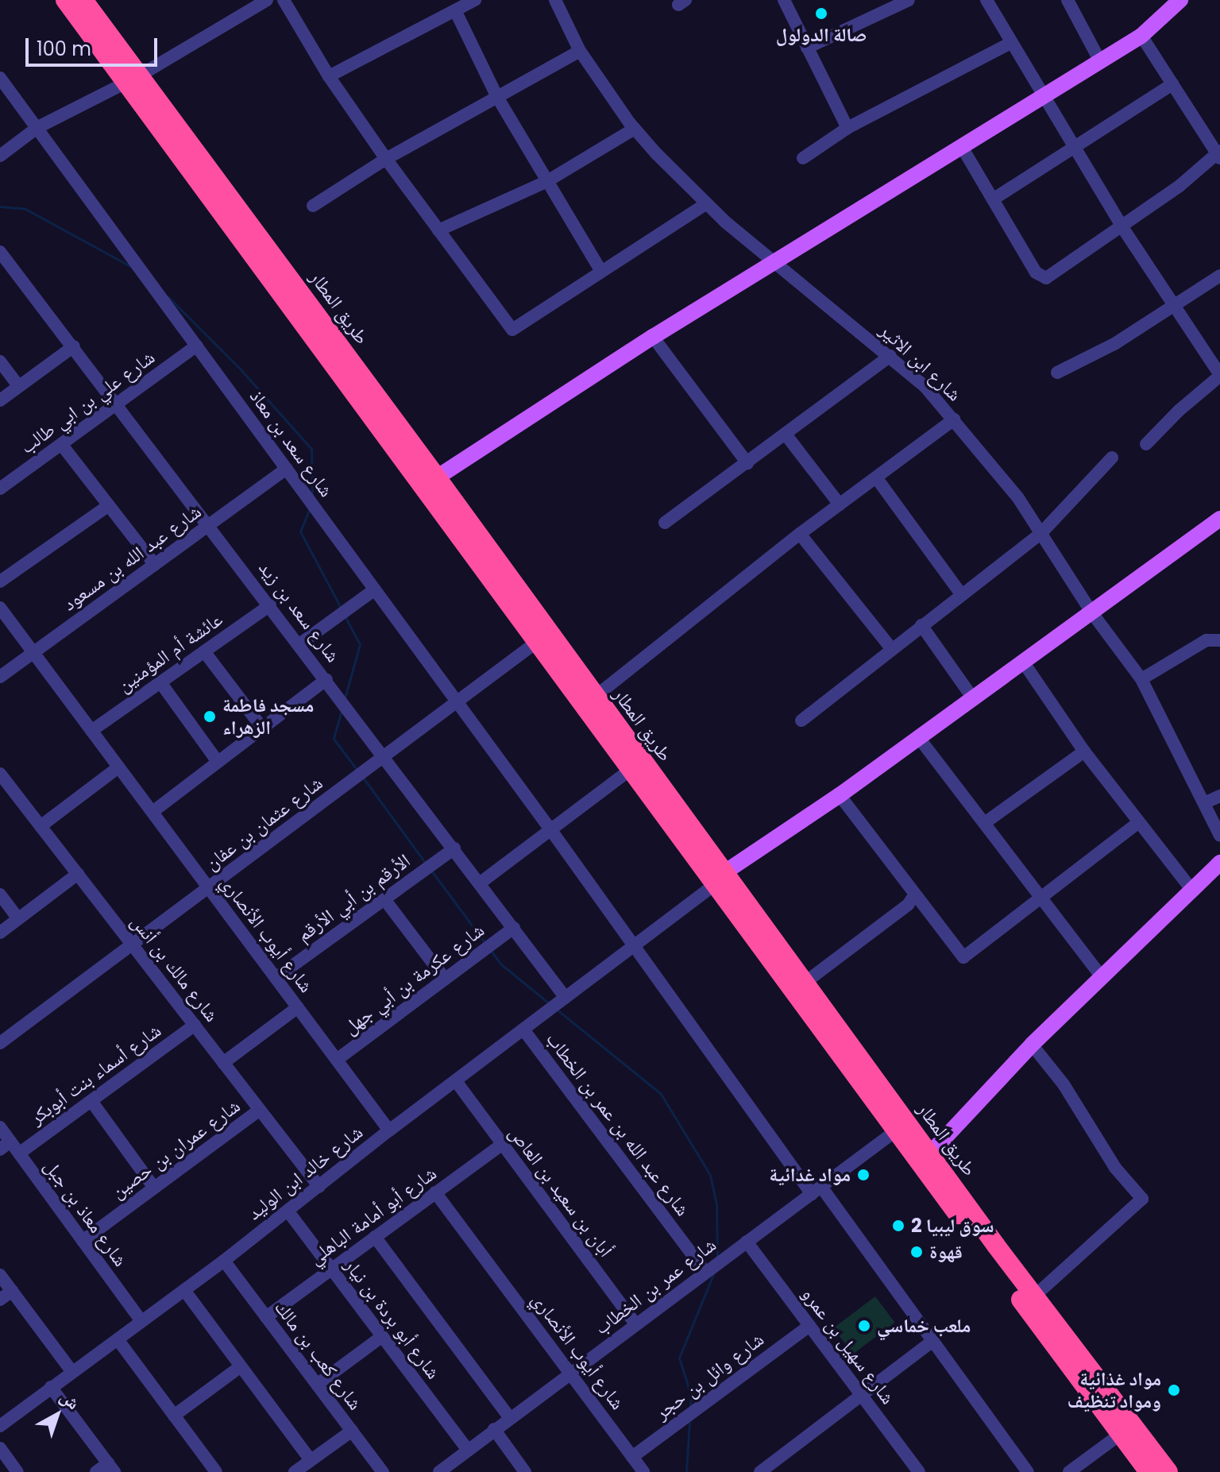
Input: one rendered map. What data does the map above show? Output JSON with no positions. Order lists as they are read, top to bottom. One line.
{"streets":{"highway":["طريق المطار"],"street":["شارع ابن الاثير","شارع علي بن ابي طالب","شارع سعد بن معاذ","شارع عبد الله بن مسعود","شارع سعد بن زيد","عائشة أم المؤمنين","شارع عثمان بن عفان","الأرقم بن أبي الأرقم","شارع أيوب الأنصاري","شارع مالك بن أنس","شارع عكرمة بن أبي جهل","شارع أسماء بنت أبوبكر","شارع عبد الله بن عمر بن الخطاب","شارع عمران بن حصين","شارع خالد ابن الوليد","أبان بن سعيد بن العاص","شارع معاذ بن جبل","شارع أبو أمامة الباهلي","شارع عمر بن الخطاب","شارع أبو بردة بن نيار","شارع سهيل بن عمرو","شارع كعب بن مالك","شارع وائل بن حجر"]},"crossings":[["طريق المطار","شارع عثمان بن عفان"],["طريق المطار","شارع خالد ابن الوليد"],["طريق المطار","شارع عمر بن الخطاب"],["شارع علي بن ابي طالب","شارع سعد بن معاذ"],["شارع علي بن ابي طالب","شارع سعد بن زيد"],["شارع سعد بن معاذ","شارع عبد الله بن مسعود"],["شارع سعد بن معاذ","شارع عثمان بن عفان"],["شارع سعد بن معاذ","شارع خالد ابن الوليد"],["شارع سعد بن معاذ","شارع عمر بن الخطاب"],["شارع عبد الله بن مسعود","شارع سعد بن زيد"],["شارع عبد الله بن مسعود","شارع أيوب الأنصاري"],["شارع سعد بن زيد","عائشة أم المؤمنين"],["شارع سعد بن زيد","شارع عثمان بن عفان"],["شارع سعد بن زيد","الأرقم بن أبي الأرقم"],["شارع سعد بن زيد","شارع عكرمة بن أبي جهل"],["شارع سعد بن زيد","شارع خالد ابن الوليد"],["عائشة أم المؤمنين","شارع أيوب الأنصاري"],["شارع عثمان بن عفان","شارع أيوب الأنصاري"],["شارع عثمان بن عفان","شارع مالك بن أنس"],["الأرقم بن أبي الأرقم","شارع أيوب الأنصاري"],["شارع أيوب الأنصاري","شارع عكرمة بن أبي جهل"],["شارع أيوب الأنصاري","شارع خالد ابن الوليد"],["شارع أيوب الأنصاري","شارع أبو أمامة الباهلي"],["شارع أيوب الأنصاري","شارع عمر بن الخطاب"],["شارع أيوب الأنصاري","شارع وائل بن حجر"],["شارع مالك بن أنس","شارع أسماء بنت أبوبكر"],["شارع مالك بن أنس","شارع عمران بن حصين"],["شارع مالك بن أنس","شارع خالد ابن الوليد"],["شارع أسماء بنت أبوبكر","شارع معاذ بن جبل"],["شارع عبد الله بن عمر بن الخطاب","شارع خالد ابن الوليد"],["شارع عبد الله بن عمر بن الخطاب","شارع عمر بن الخطاب"],["شارع عمران بن حصين","شارع معاذ بن جبل"],["شارع خالد ابن الوليد","أبان بن سعيد بن العاص"],["شارع خالد ابن الوليد","شارع معاذ بن جبل"],["شارع خالد ابن الوليد","شارع أبو بردة بن نيار"],["شارع خالد ابن الوليد","شارع كعب بن مالك"],["أبان بن سعيد بن العاص","شارع أبو أمامة الباهلي"],["أبان بن سعيد بن العاص","شارع عمر بن الخطاب"],["شارع أبو أمامة الباهلي","شارع أبو بردة بن نيار"],["شارع أبو أمامة الباهلي","شارع كعب بن مالك"],["شارع عمر بن الخطاب","شارع أبو بردة بن نيار"],["شارع عمر بن الخطاب","شارع سهيل بن عمرو"],["شارع سهيل بن عمرو","شارع وائل بن حجر"]],"places":["صالة الدولول","مسجد فاطمة الزهراء","مواد غدائية","سوق ليبيا 2","قهوة","ملعب خماسي","مواد غذائية ومواد تنظيف"],"scale_bar":"100 m","north":"top right"}
